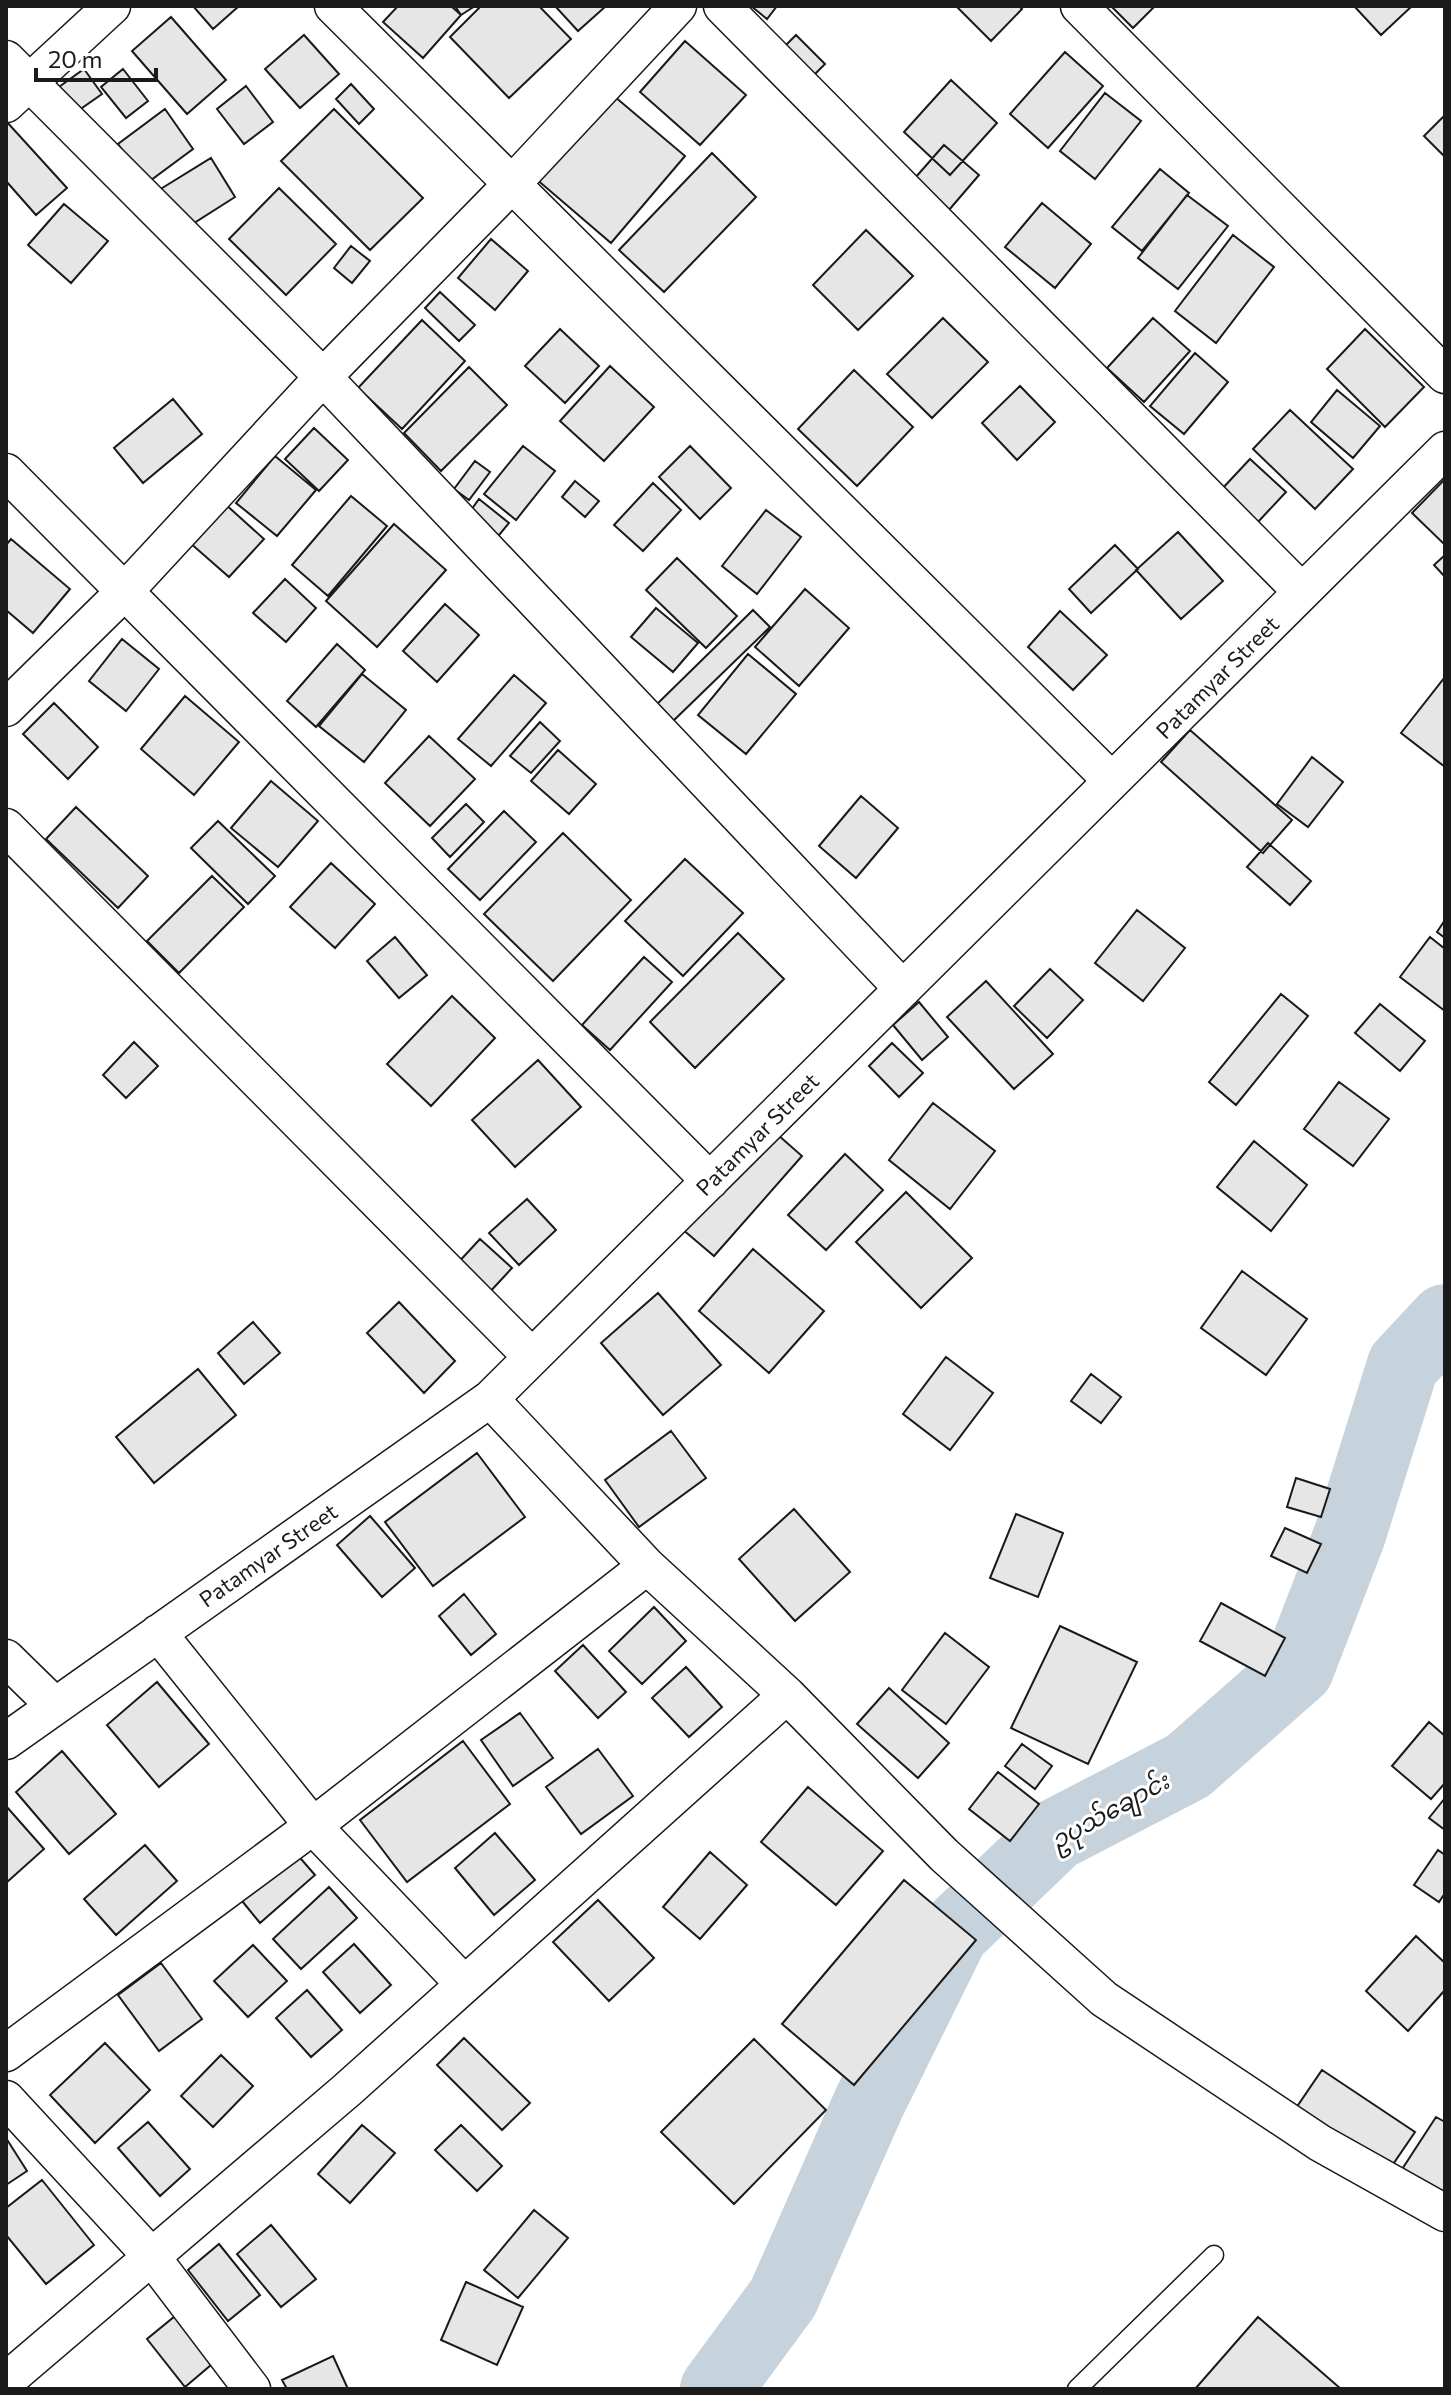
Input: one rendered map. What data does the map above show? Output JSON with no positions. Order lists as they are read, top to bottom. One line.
{"streets":{"street":["Patamyar Street"]},"water":["ဥပုသ်ချောင်း"],"scale_bar":"20 m"}
